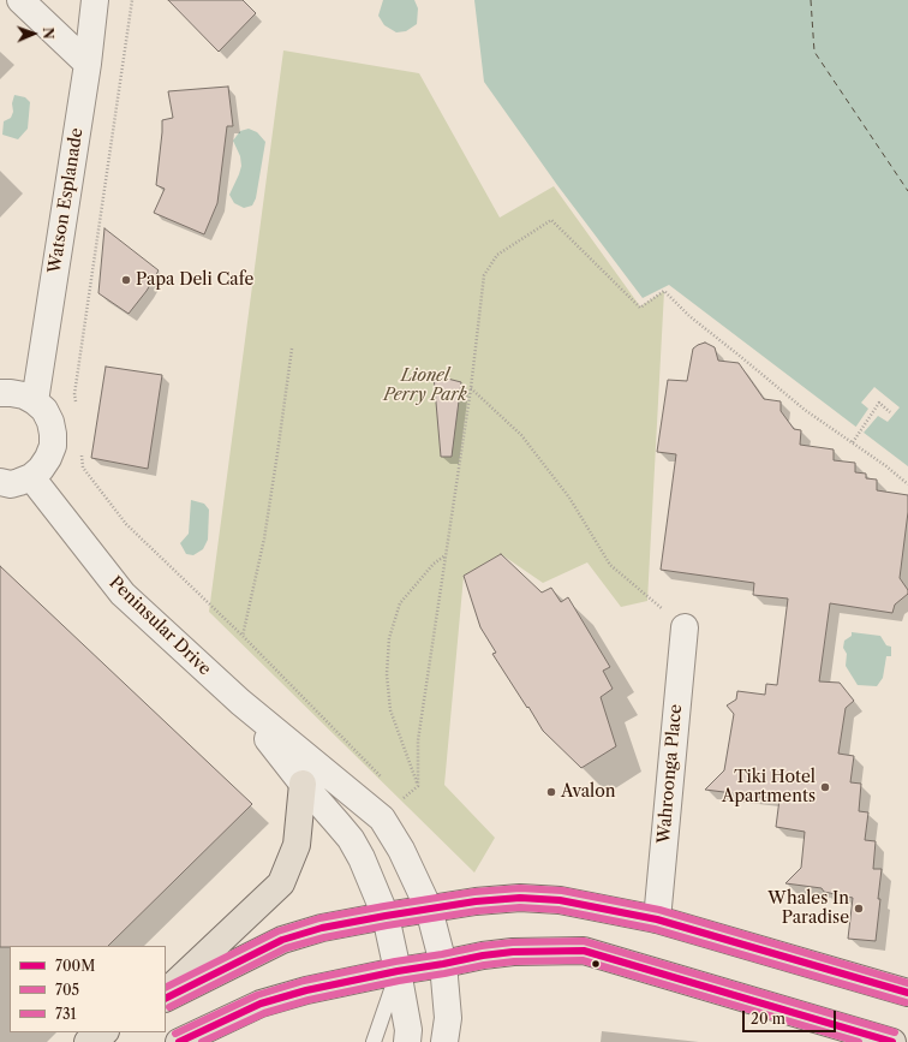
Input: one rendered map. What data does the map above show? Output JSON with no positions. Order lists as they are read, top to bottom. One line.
{"streets":{"street":["Watson Esplanade","Peninsular Drive","Wahroonga Place"]},"parks":["Lionel Perry Park"],"places":["Papa Deli Cafe","Tiki Hotel Apartments","Avalon","Whales In Paradise"],"lines":["transit line 731","transit line 700M","transit line 705"],"legend":["700M","705","731"],"scale_bar":"20 m","north":"right"}
